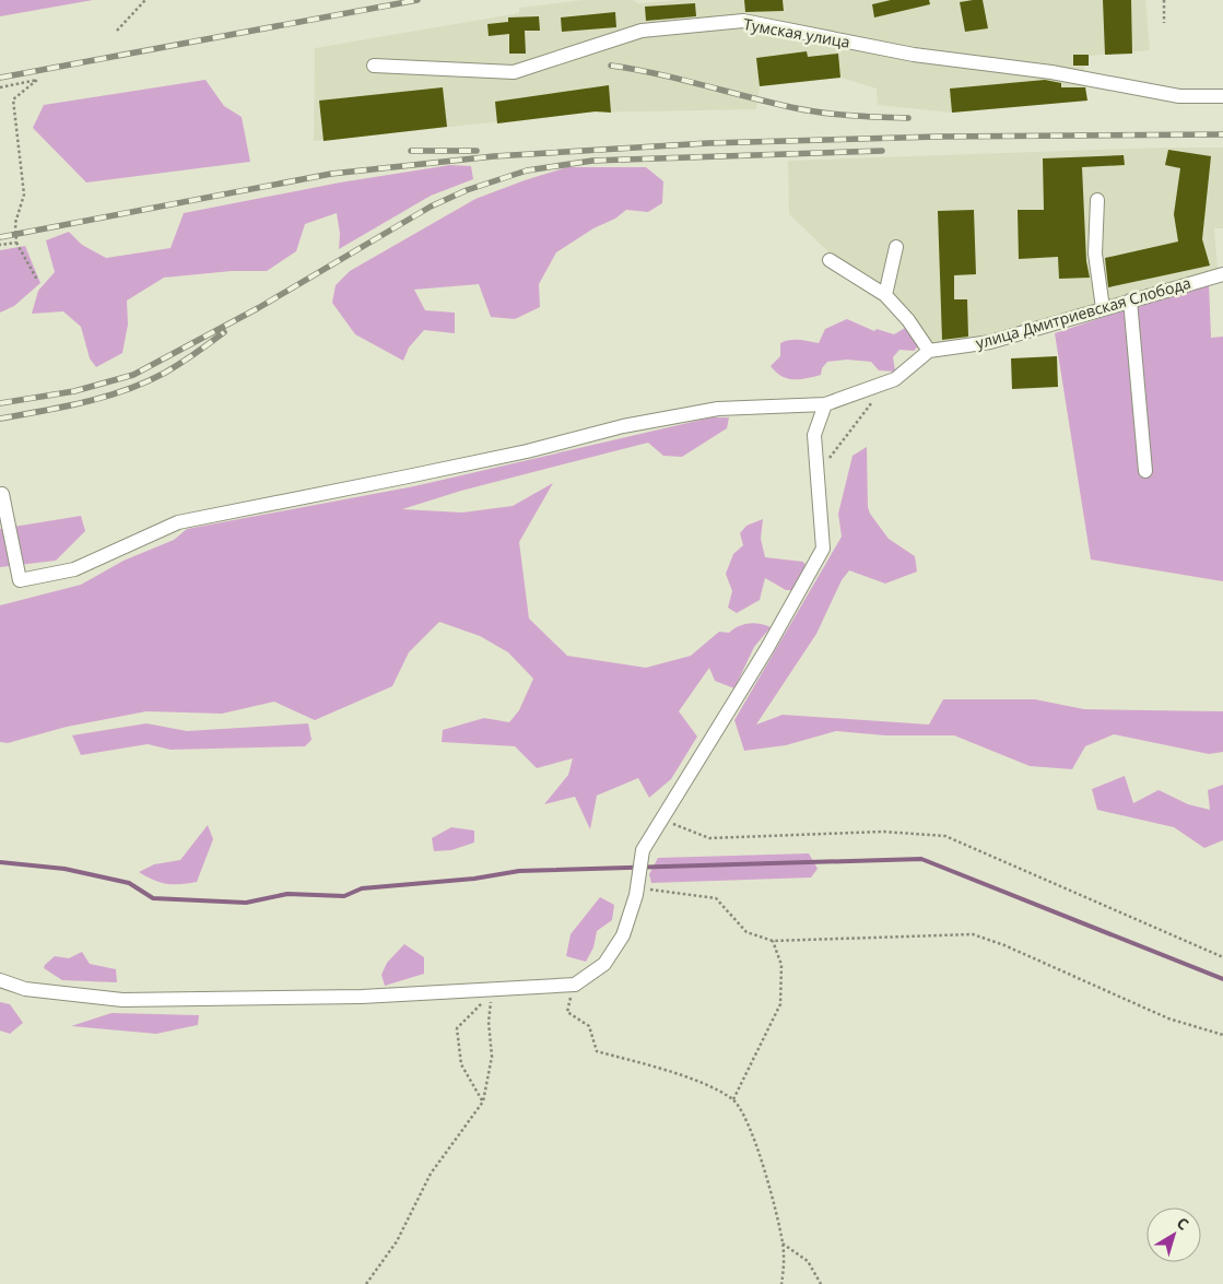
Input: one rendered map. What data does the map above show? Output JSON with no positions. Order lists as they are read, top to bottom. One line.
{"streets":{"street":["Тумская улица","улица Дмитриевская Слобода"]},"north":"top right"}
